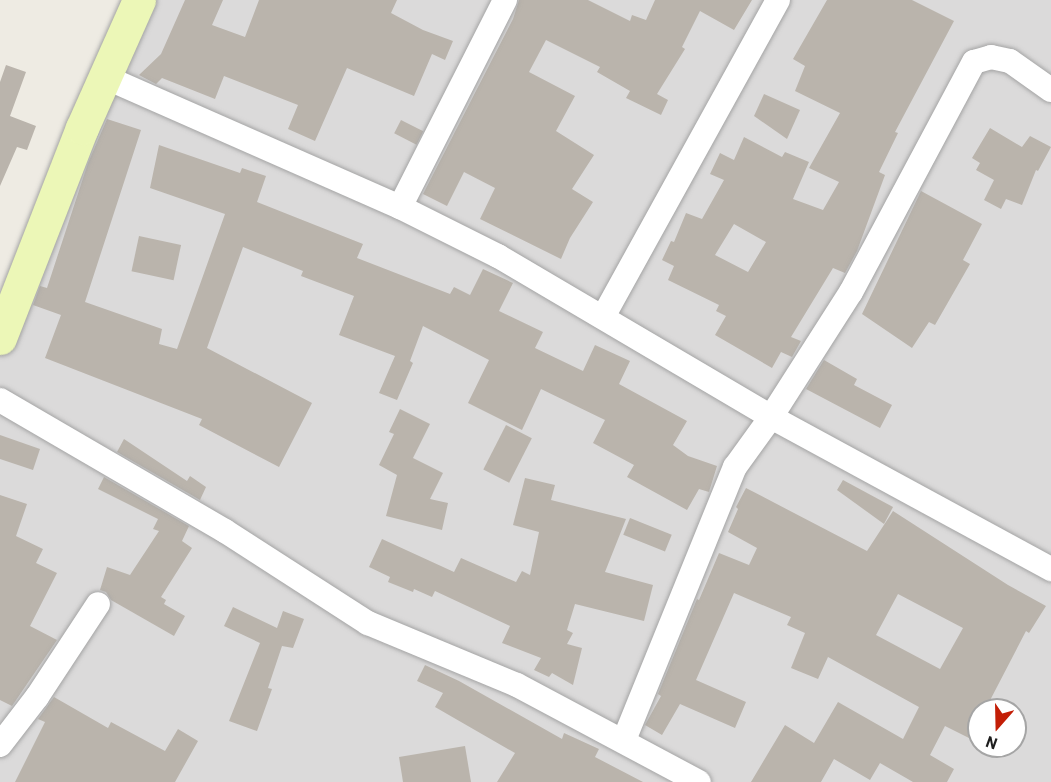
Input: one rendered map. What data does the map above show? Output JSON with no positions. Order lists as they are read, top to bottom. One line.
{"north":"bottom"}
